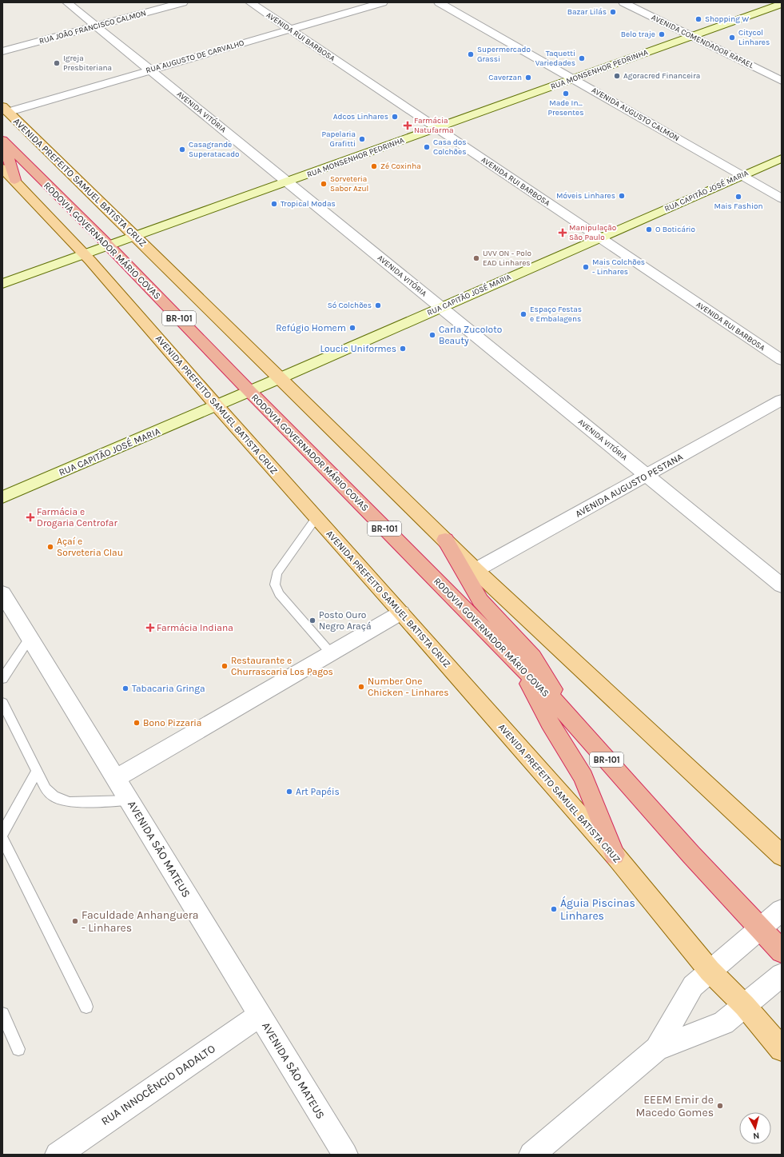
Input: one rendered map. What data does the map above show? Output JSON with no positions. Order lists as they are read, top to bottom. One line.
{"streets":{"highway":["RODOVIA GOVERNADOR MÁRIO COVAS","BR-101"],"main road":["RUA MONSENHOR PEDRINHA","AVENIDA PREFEITO SAMUEL BATISTA CRUZ","RUA CAPITÃO JOSÉ MARIA"],"street":["RUA JOÃO FRANCISCO CALMON","AVENIDA RUI BARBOSA","AVENIDA COMENDADOR RAFAEL","RUA AUGUSTO DE CARVALHO","AVENIDA VITÓRIA","AVENIDA AUGUSTO CALMON","AVENIDA AUGUSTO PESTANA","AVENIDA SÃO MATEUS","RUA INNOCÊNCIO DADALTO"]},"crossings":[["RUA JOÃO FRANCISCO CALMON","AVENIDA VITÓRIA"],["AVENIDA RUI BARBOSA","RUA AUGUSTO DE CARVALHO"],["AVENIDA RUI BARBOSA","RUA MONSENHOR PEDRINHA"],["AVENIDA RUI BARBOSA","RUA CAPITÃO JOSÉ MARIA"],["AVENIDA COMENDADOR RAFAEL","RUA MONSENHOR PEDRINHA"],["RUA AUGUSTO DE CARVALHO","AVENIDA VITÓRIA"],["RUA AUGUSTO DE CARVALHO","AVENIDA PREFEITO SAMUEL BATISTA CRUZ"],["RUA MONSENHOR PEDRINHA","AVENIDA VITÓRIA"],["RUA MONSENHOR PEDRINHA","AVENIDA AUGUSTO CALMON"],["RUA MONSENHOR PEDRINHA","AVENIDA PREFEITO SAMUEL BATISTA CRUZ"],["RUA MONSENHOR PEDRINHA","RODOVIA GOVERNADOR MÁRIO COVAS"],["AVENIDA VITÓRIA","RUA CAPITÃO JOSÉ MARIA"],["AVENIDA VITÓRIA","AVENIDA AUGUSTO PESTANA"],["AVENIDA AUGUSTO CALMON","RUA CAPITÃO JOSÉ MARIA"],["AVENIDA PREFEITO SAMUEL BATISTA CRUZ","RUA CAPITÃO JOSÉ MARIA"],["AVENIDA PREFEITO SAMUEL BATISTA CRUZ","AVENIDA AUGUSTO PESTANA"],["RUA CAPITÃO JOSÉ MARIA","RODOVIA GOVERNADOR MÁRIO COVAS"],["RODOVIA GOVERNADOR MÁRIO COVAS","BR-101"],["AVENIDA SÃO MATEUS","RUA INNOCÊNCIO DADALTO"]],"places":{"other":["Bazar Lilás","Shopping W","Belo traje","Citycol Linhares","Supermercado Grassi","Taquetti Variedades","Igreja Presbiteriana","Agoracred Financeira","Caverzan","Made In... Presentes","Adcos Linhares","Papelaria Grafitti","Casa dos Colchões","Casagrande Superatacado","Zé Coxinha","Sorveteria Sabor Azul","Móveis Linhares","Mais Fashion","Tropical Modas","O Boticário","UVV ON - Polo EAD Linhares","Mais Colchões - Linhares","Só Colchões","Espaço Festas e Embalagens","Refúgio Homem","Carla Zucoloto Beauty","Loucic Uniformes","Açaí e Sorveteria Clau","Posto Ouro Negro Araçá","Restaurante e Churrascaria Los Pagos","Number One Chicken - Linhares","Tabacaria Gringa","Bono Pizzaria","Art Papéis","Águia Piscinas Linhares","Faculdade Anhanguera - Linhares","EEEM Emir de Macedo Gomes"],"health":["Farmácia Natufarma","Manipulação São Paulo","Farmácia e Drogaria Centrofar","Farmácia Indiana"]},"north":"bottom"}
